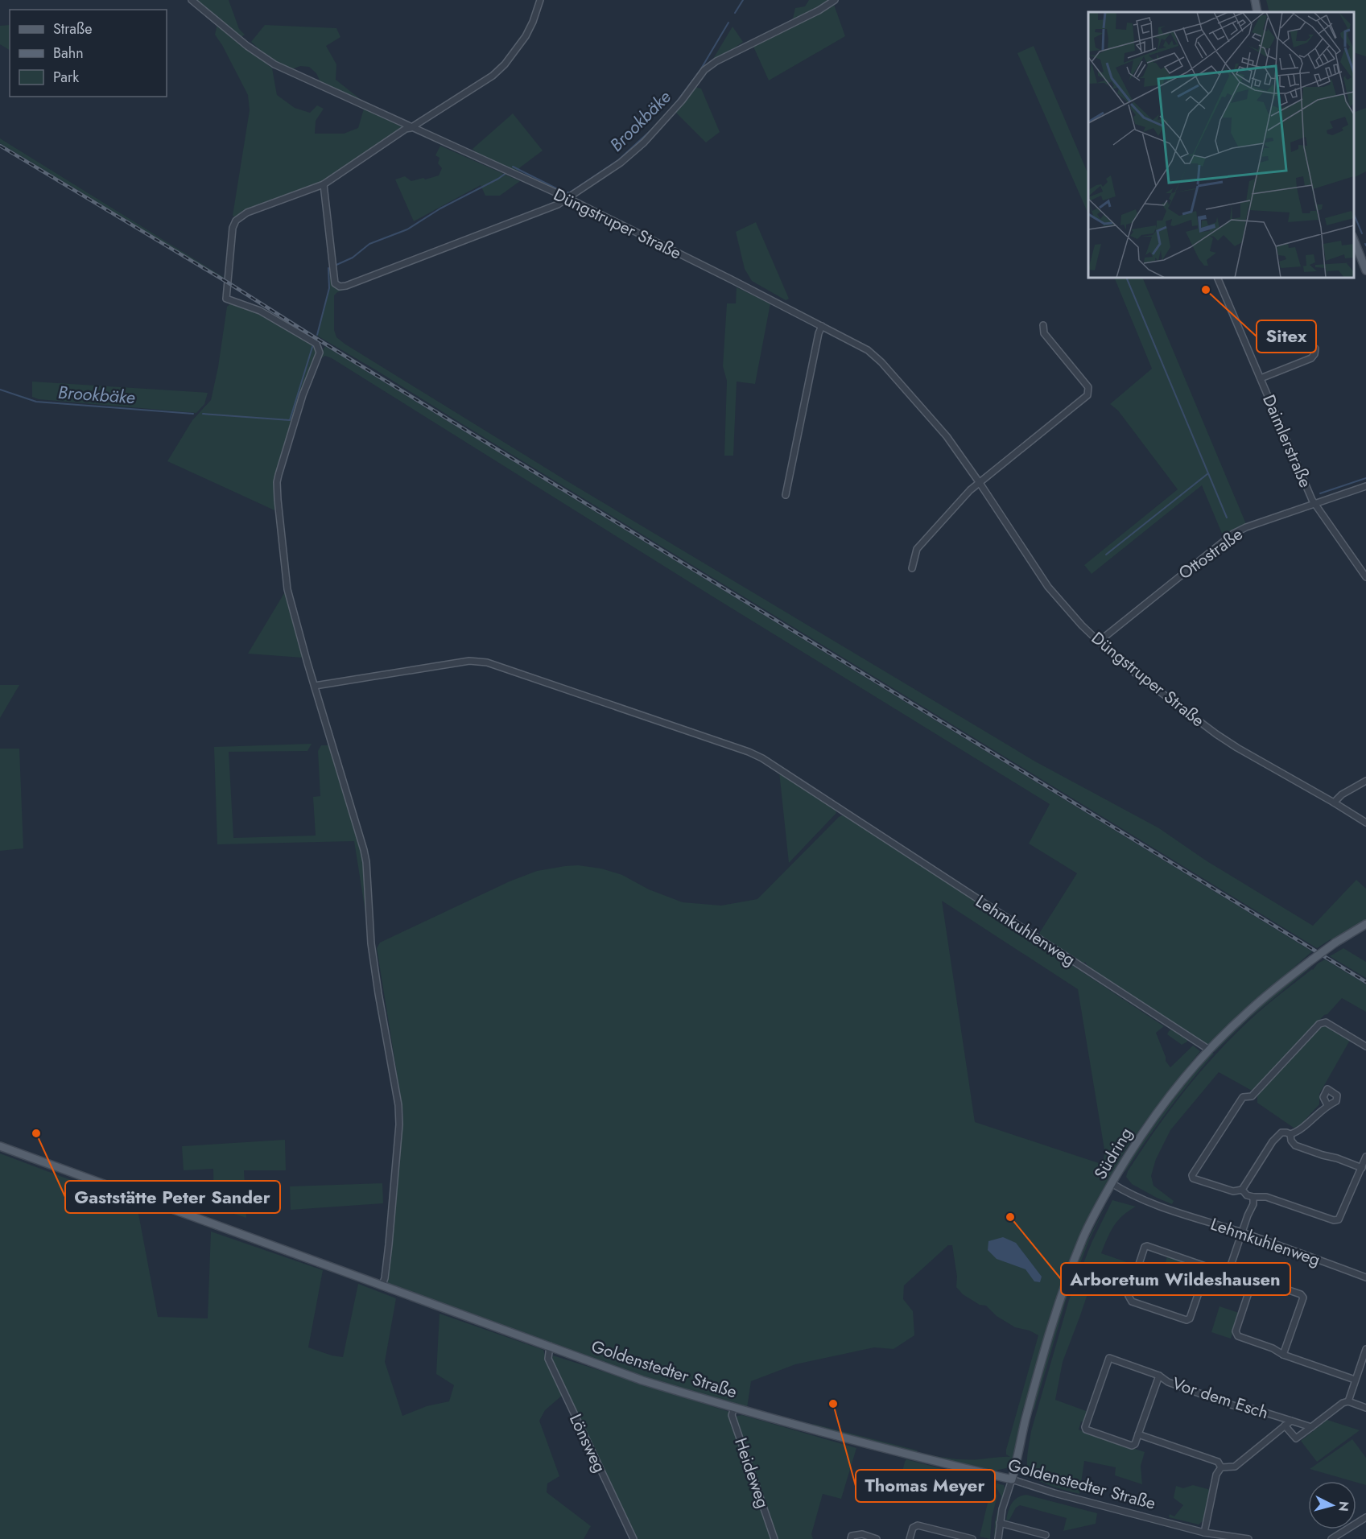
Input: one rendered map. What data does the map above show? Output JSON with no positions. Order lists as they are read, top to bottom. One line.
{"streets":{"main road":["Südring","Goldenstedter Straße"],"street":["Düngstruper Straße","Daimlerstraße","Ottostraße","Lehmkuhlenweg","Vor dem Esch","Lönsweg","Heideweg"]},"crossings":[["Düngstruper Straße","Ottostraße"],["Daimlerstraße","Ottostraße"],["Lehmkuhlenweg","Südring"],["Südring","Goldenstedter Straße"],["Goldenstedter Straße","Lönsweg"],["Goldenstedter Straße","Heideweg"]],"water":["Brookbäke"],"places":["Sitex","Gaststätte Peter Sander","Arboretum Wildeshausen","Thomas Meyer"],"legend":["Straße","Bahn","Park"],"north":"right"}
